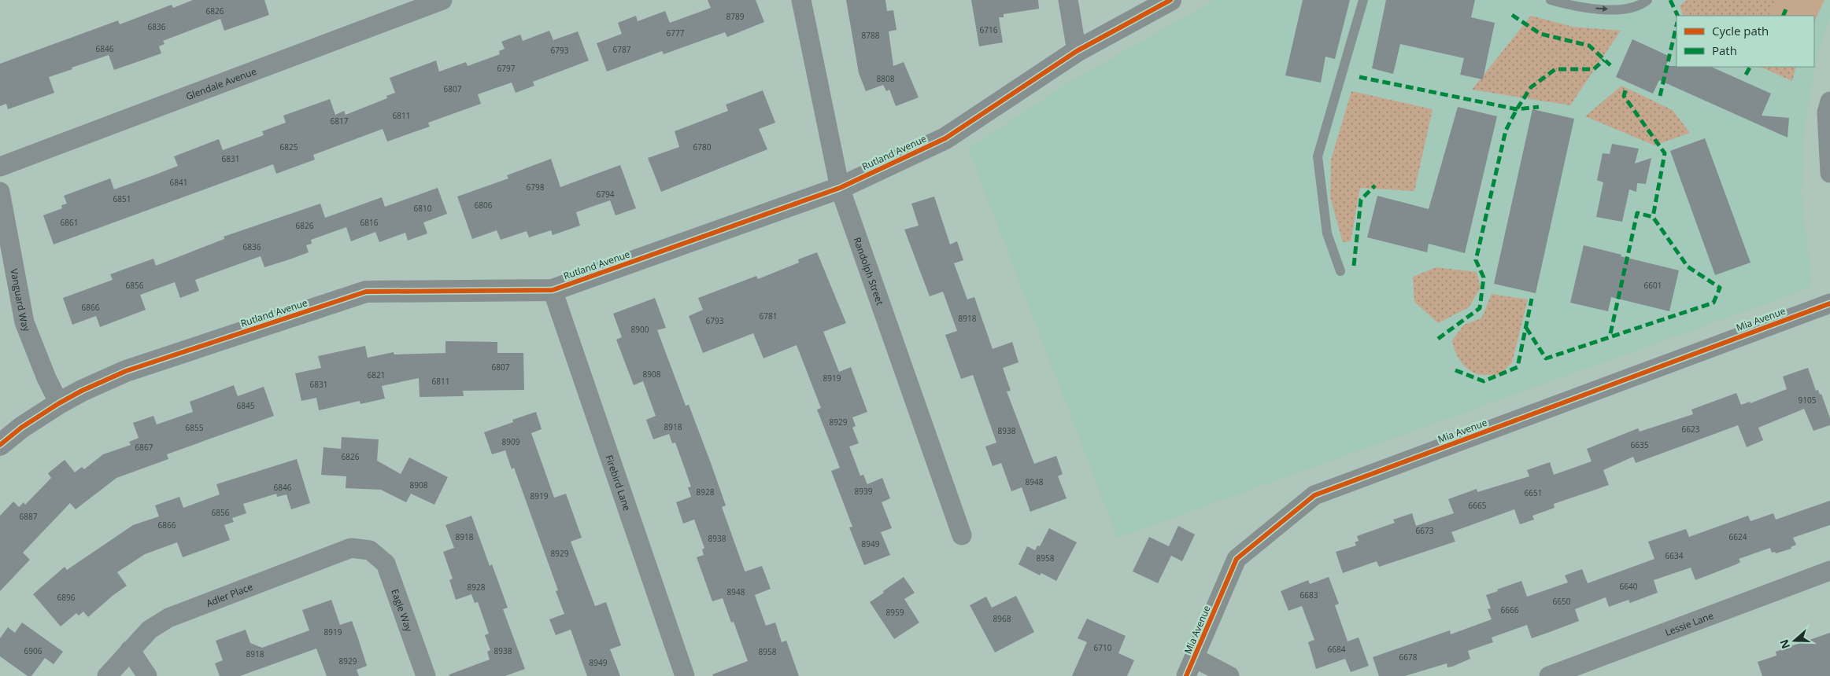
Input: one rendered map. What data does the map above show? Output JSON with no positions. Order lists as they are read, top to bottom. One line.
{"streets":{"street":["Glendale Avenue","Rutland Avenue","Randolph Street","Vanguard Way","Mia Avenue","Firebird Lane","Adler Place","Eagle Way","Lessie Lane"]},"crossings":[["Rutland Avenue","Randolph Street"],["Rutland Avenue","Vanguard Way"],["Rutland Avenue","Firebird Lane"],["Adler Place","Eagle Way"]],"house_numbers":["6826","8789","6836","6716","6777","8788","6846","6787","6793","6797","8808","6807","6811","6817","6825","6780","6831","6841","6798","6794","6851","6806","6810","6861","6816","6826","6836","6856","6601","6866","6781","8918","6793","8900","6807","8908","6821","8919","6811","6831","9105","6845","8929","8918","6855","6623","8938","8909","6635","6867","6826","8948","8908","6846","8939","8928","6651","8919","6665","6856","6887","6866","6673","8918","6624","8938","8949","8929","6634","8958","6640","8928","8948","6683","6896","6650","6666","8959","8968","8919","6710","6684","6906","8938","8958","8918","6678","8929","8949"],"legend":["Cycle path","Path"],"north":"left"}
